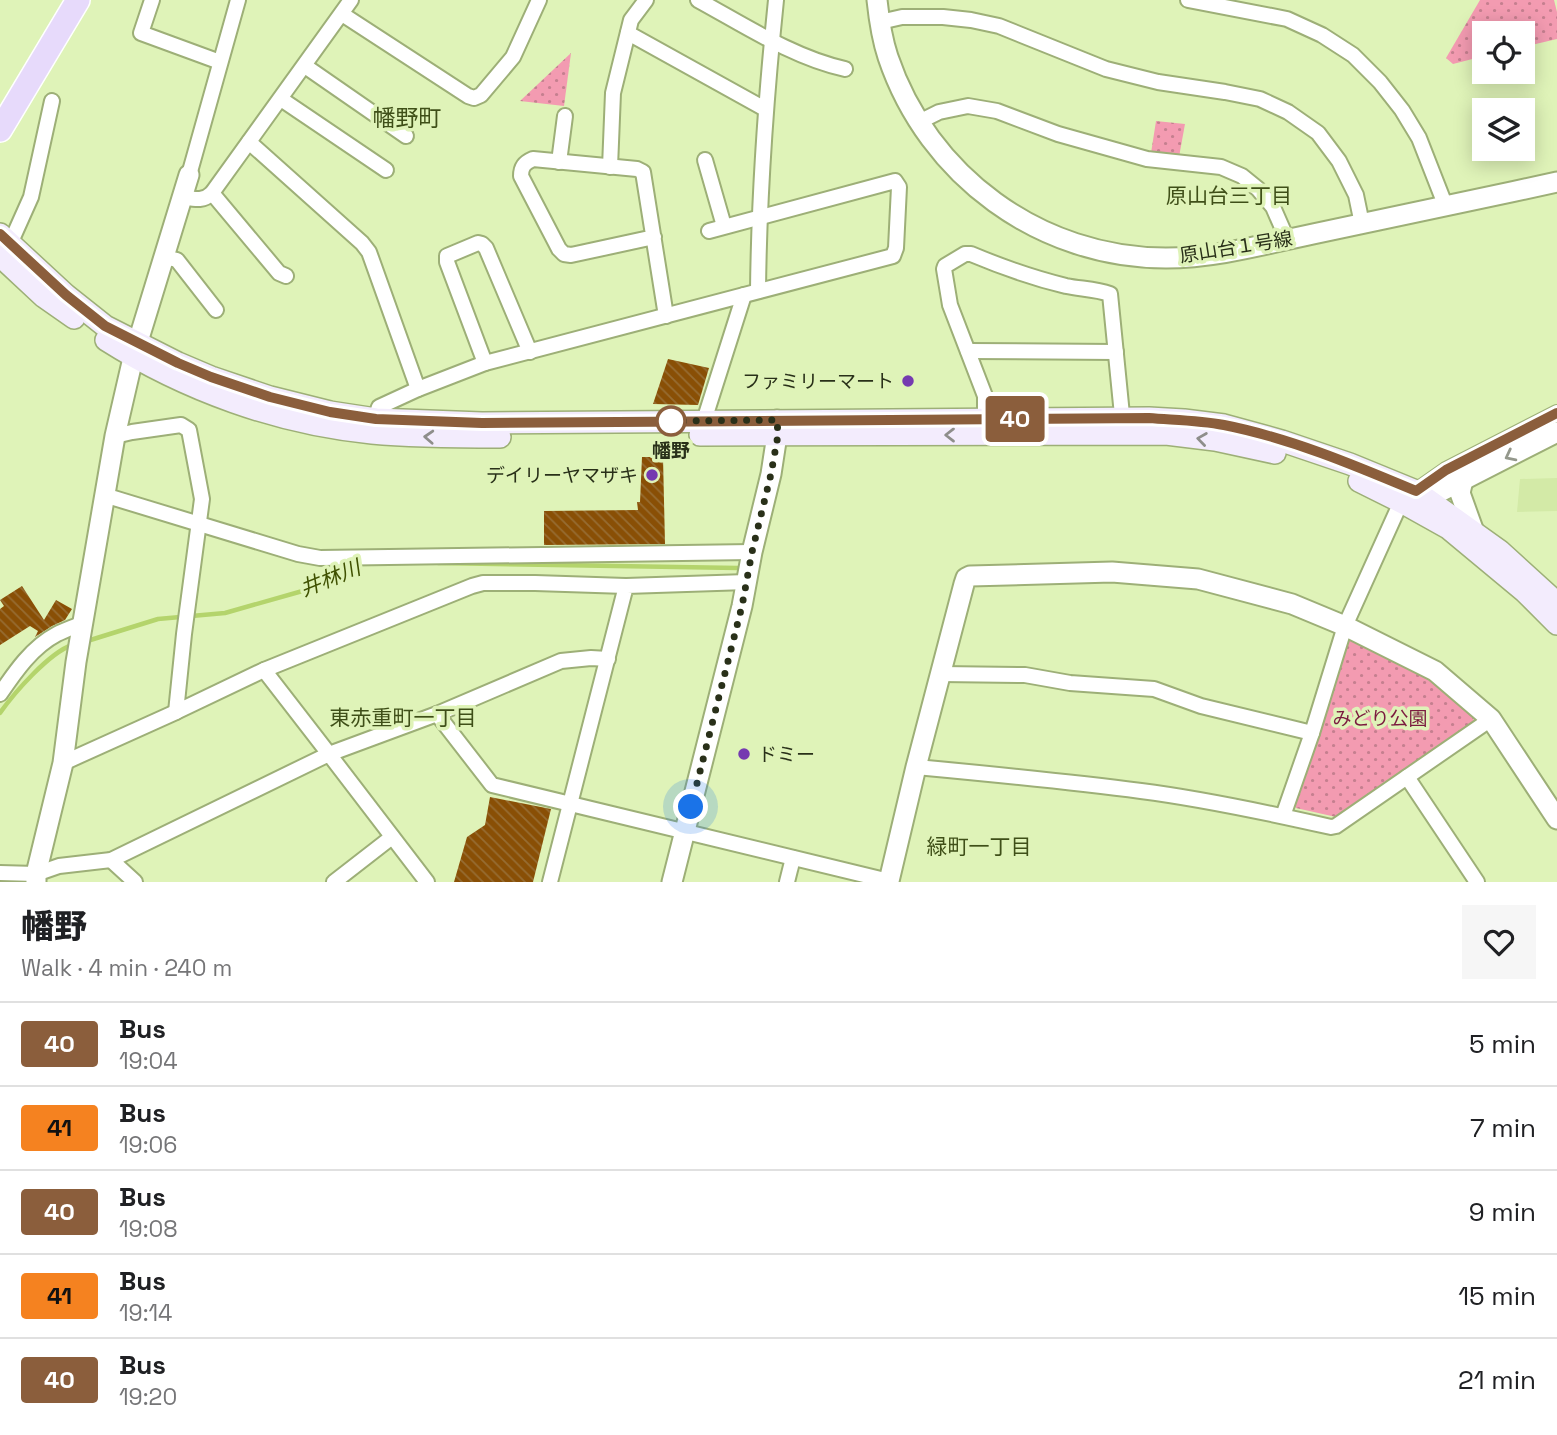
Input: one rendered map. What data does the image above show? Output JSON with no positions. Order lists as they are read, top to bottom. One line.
{"streets":{"street":["原山台１号線"]},"districts":["幡野町","原山台三丁目","東赤重町一丁目","緑町一丁目"],"water":["井林川"],"parks":["みどり公園"],"places":["ファミリーマート","幡野","デイリーヤマザキ","ドミー"],"lines":["bus line 40"],"page":{"on_map":"40","heading":["幡野","Walk · 4 min · 240 m"],"list":[{"mark":"40","name":"Bus","note":"19:04","value":"5 min"},{"mark":"41","name":"Bus","note":"19:06","value":"7 min"},{"mark":"40","name":"Bus","note":"19:08","value":"9 min"},{"mark":"41","name":"Bus","note":"19:14","value":"15 min"},{"mark":"40","name":"Bus","note":"19:20","value":"21 min"}]}}
